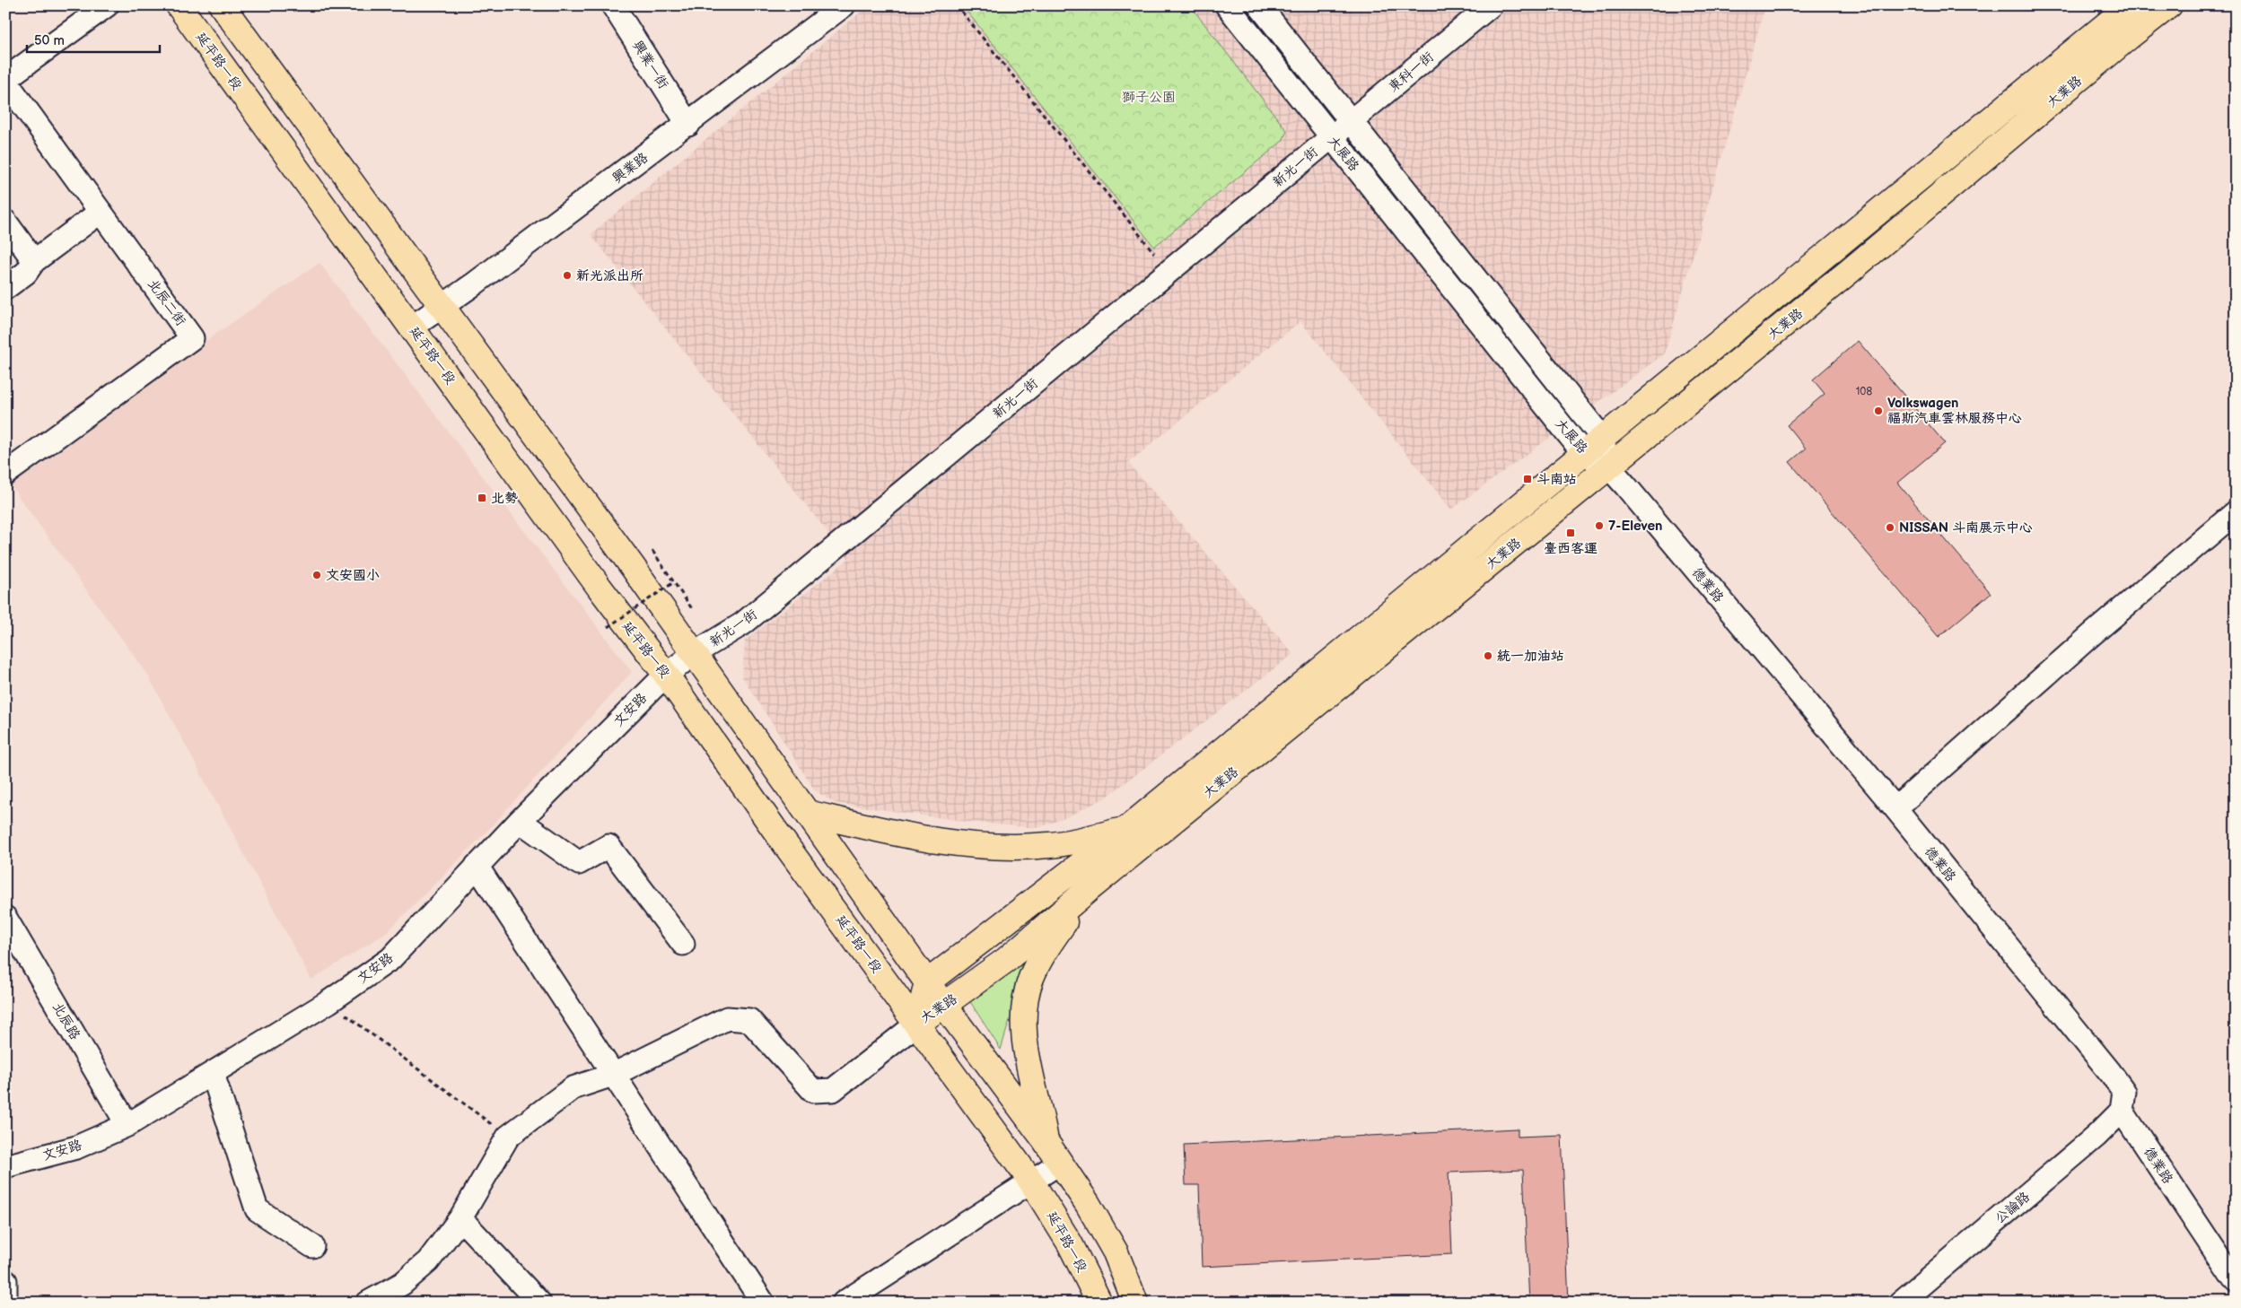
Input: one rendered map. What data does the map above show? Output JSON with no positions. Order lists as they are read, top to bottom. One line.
{"streets":{"main road":["延平路一段","大業路"],"street":["興業一街","東科一街","大展路","新光一街","興業路","北辰二街","德業路","文安路","北辰路","公論路"]},"crossings":[["延平路一段","大業路"],["延平路一段","興業路"],["延平路一段","文安路"],["興業一街","興業路"],["東科一街","大展路"],["東科一街","新光一街"],["大業路","大展路"],["大業路","德業路"],["大展路","新光一街"],["大展路","德業路"],["新光一街","文安路"],["德業路","公論路"],["文安路","北辰路"]],"parks":["獅子公園"],"places":{"other":["新光派出所","Volkswagen 福斯汽車雲林服務中心","7-Eleven","NISSAN 斗南展示中心","文安國小","統一加油站"],"transit":["斗南站","北勢","臺西客運"]},"house_numbers":["108"],"scale_bar":"50 m"}
